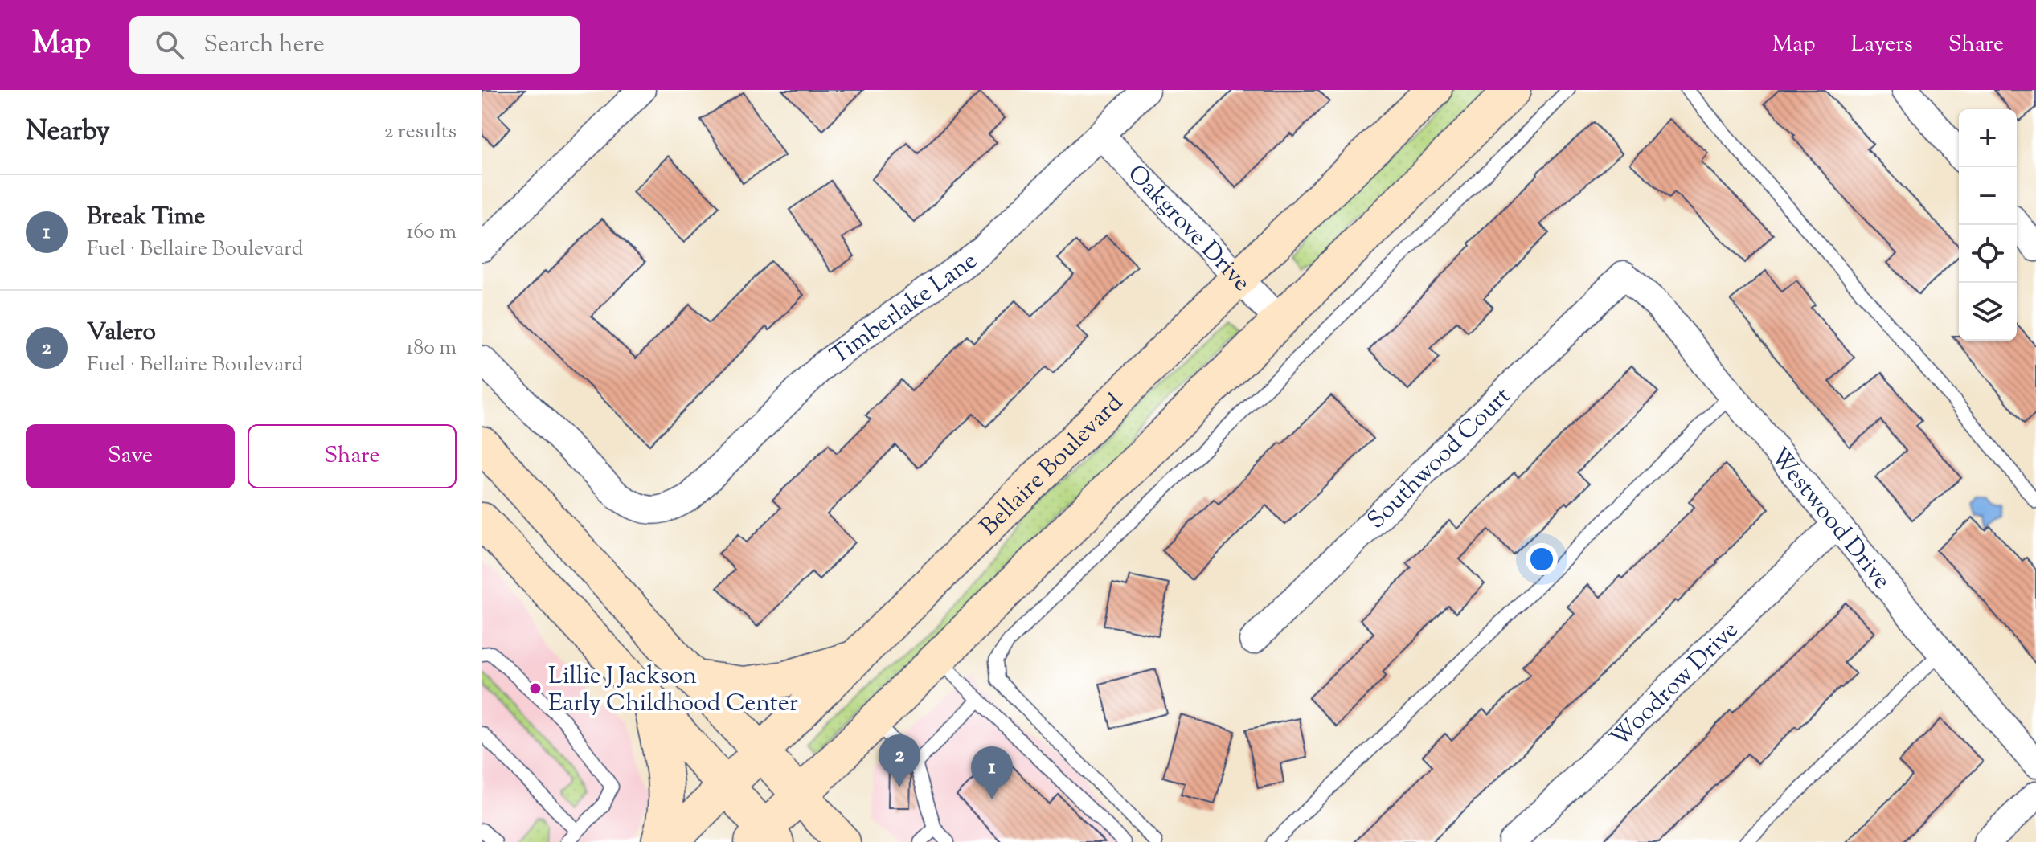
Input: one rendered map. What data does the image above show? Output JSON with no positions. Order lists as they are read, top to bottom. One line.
{"streets":{"main road":["Bellaire Boulevard"],"street":["Oakgrove Drive","Timberlake Lane","Southwood Court","Westwood Drive","Woodrow Drive"]},"crossings":[["Oakgrove Drive","Timberlake Lane"],["Oakgrove Drive","Bellaire Boulevard"],["Southwood Court","Westwood Drive"],["Westwood Drive","Woodrow Drive"]],"places":["Lillie J Jackson Early Childhood Center"],"page":{"header":"Map","search":"Search here","nav":["Map","Layers","Share"],"heading":["Nearby","2 results"],"map_buttons":["+","−"],"list":[{"mark":"1","name":"Break Time","note":"Fuel · Bellaire Boulevard","value":"160 m"},{"mark":"2","name":"Valero","note":"Fuel · Bellaire Boulevard","value":"180 m"}],"buttons":["Save","Share"],"pins":["2","1"]}}
